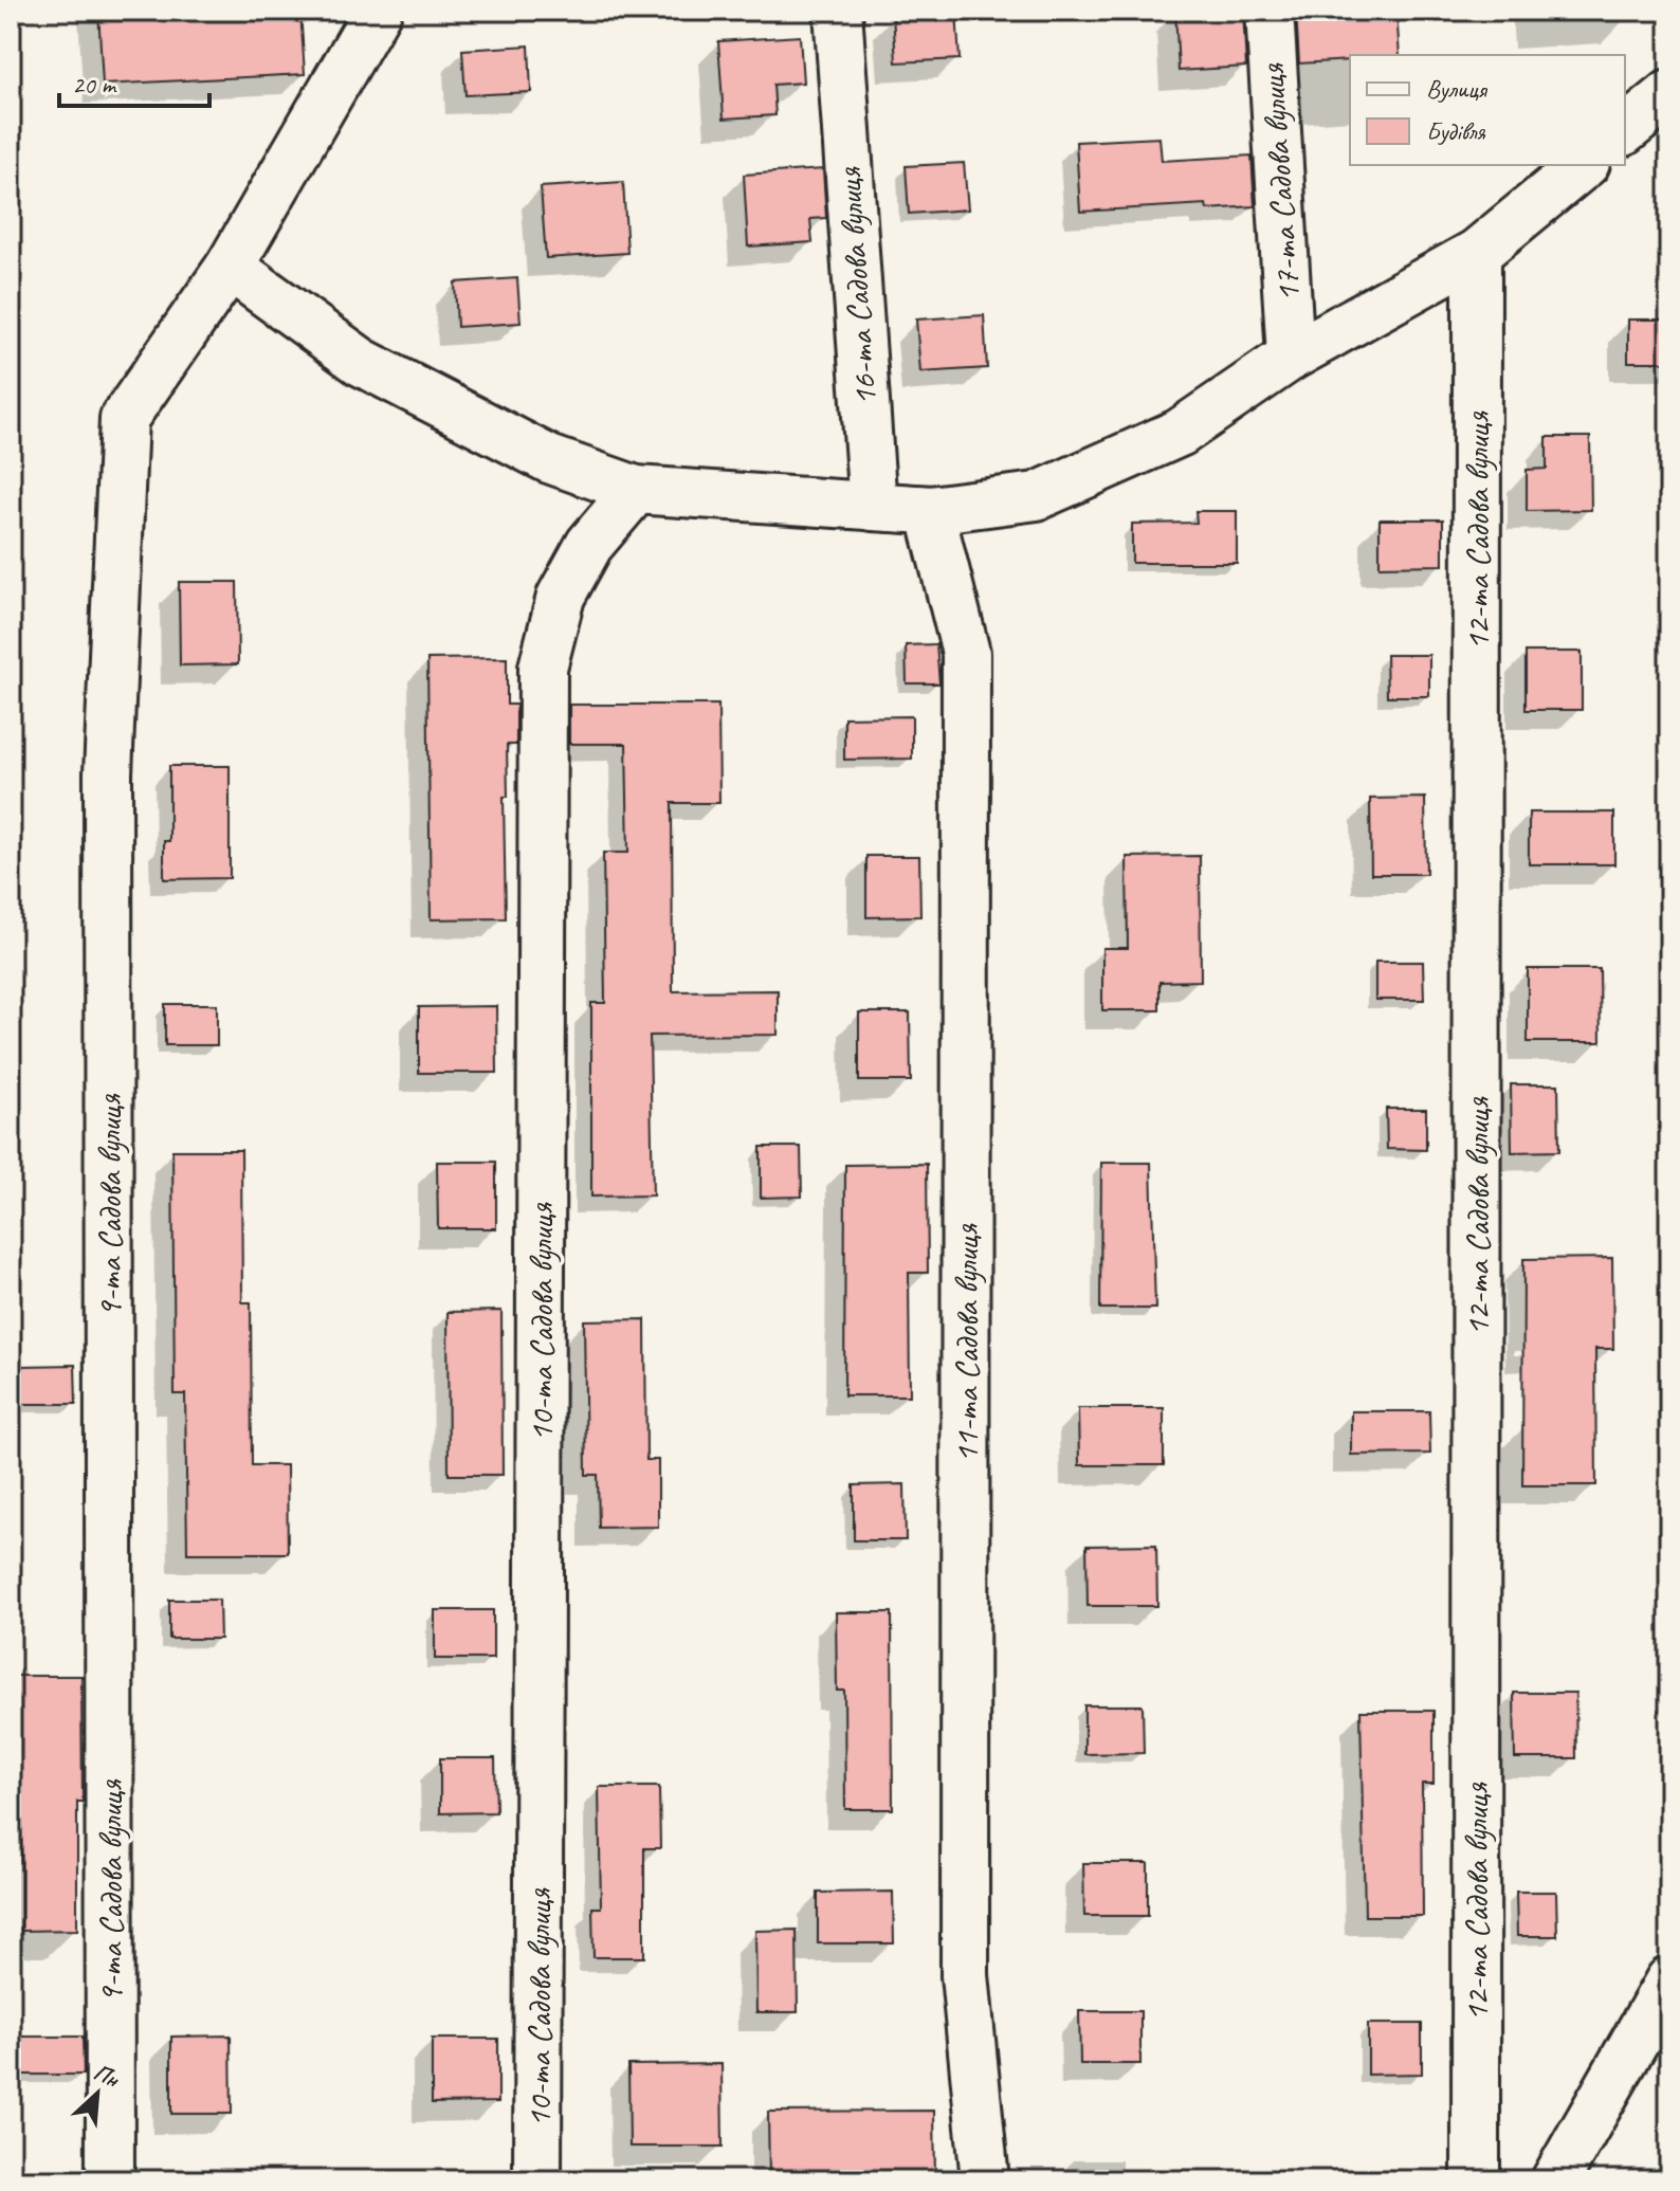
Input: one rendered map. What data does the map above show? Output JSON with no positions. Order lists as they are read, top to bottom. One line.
{"streets":{"street":["17-та Садова вулиця","16-та Садова вулиця","12-та Садова вулиця","9-та Садова вулиця","10-та Садова вулиця","11-та Садова вулиця"]},"legend":["Вулиця","Будівля"],"scale_bar":"20 m","north":"top right"}
